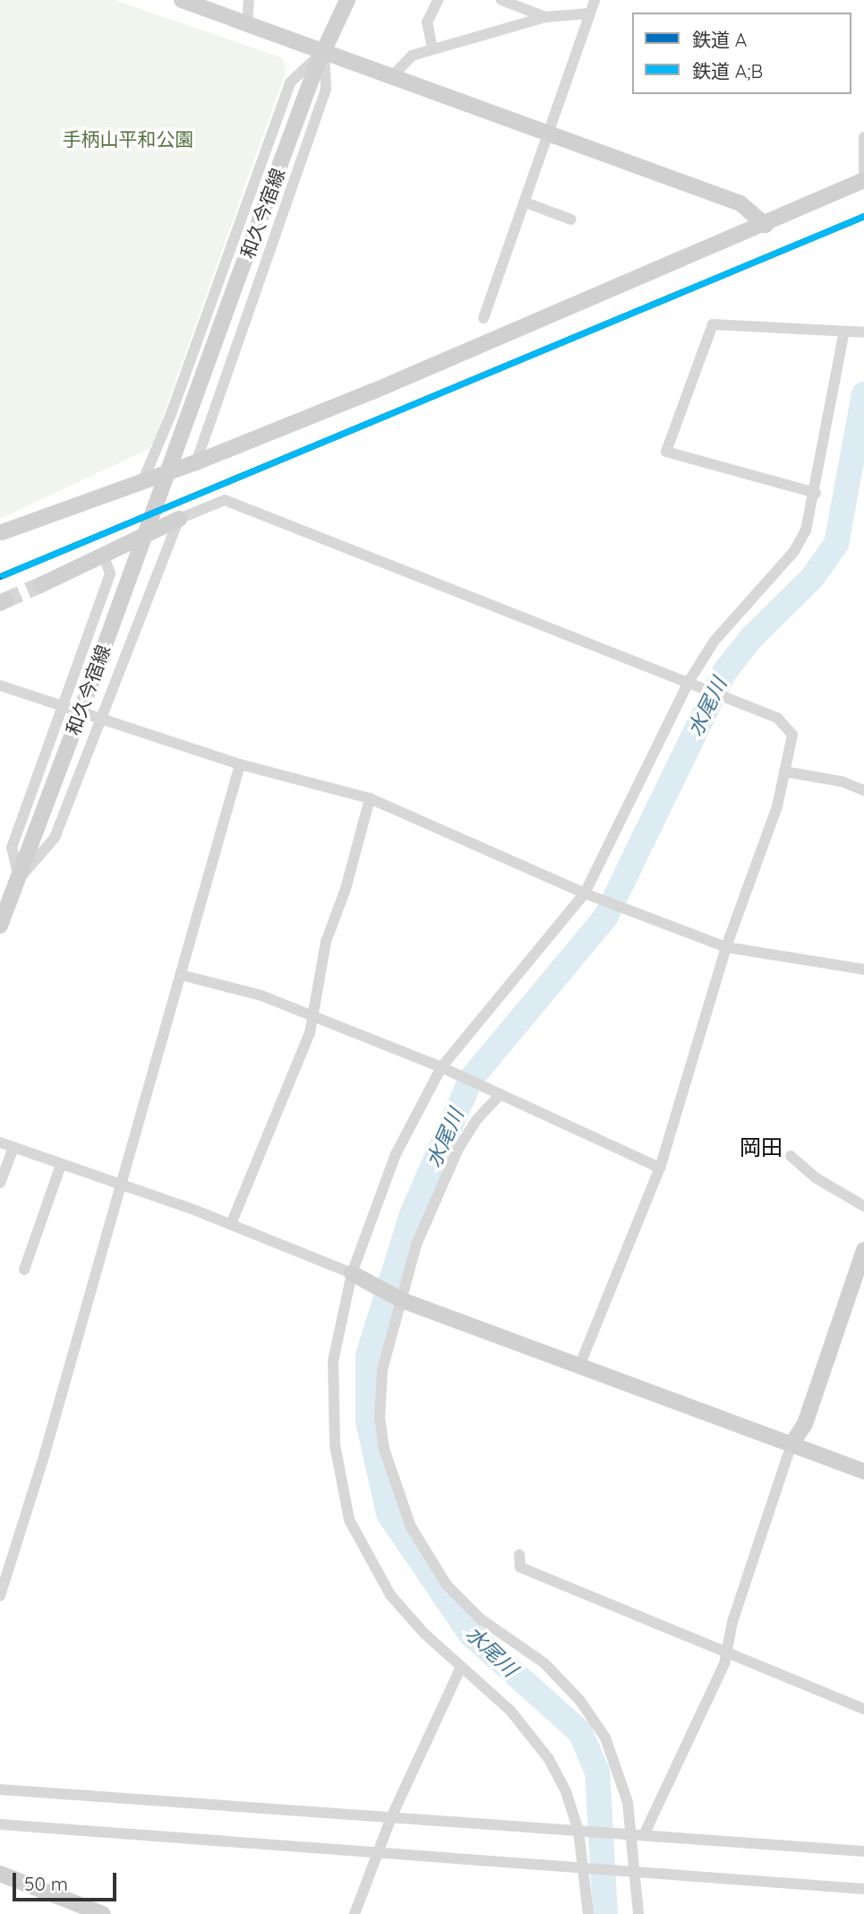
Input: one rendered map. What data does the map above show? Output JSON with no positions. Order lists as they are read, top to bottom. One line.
{"streets":{"street":["和久今宿線"]},"districts":["岡田"],"water":["水尾川"],"parks":["手柄山平和公園"],"lines":["rail line A","rail line A;B"],"legend":["鉄道 A","鉄道 A;B"],"scale_bar":"50 m"}
